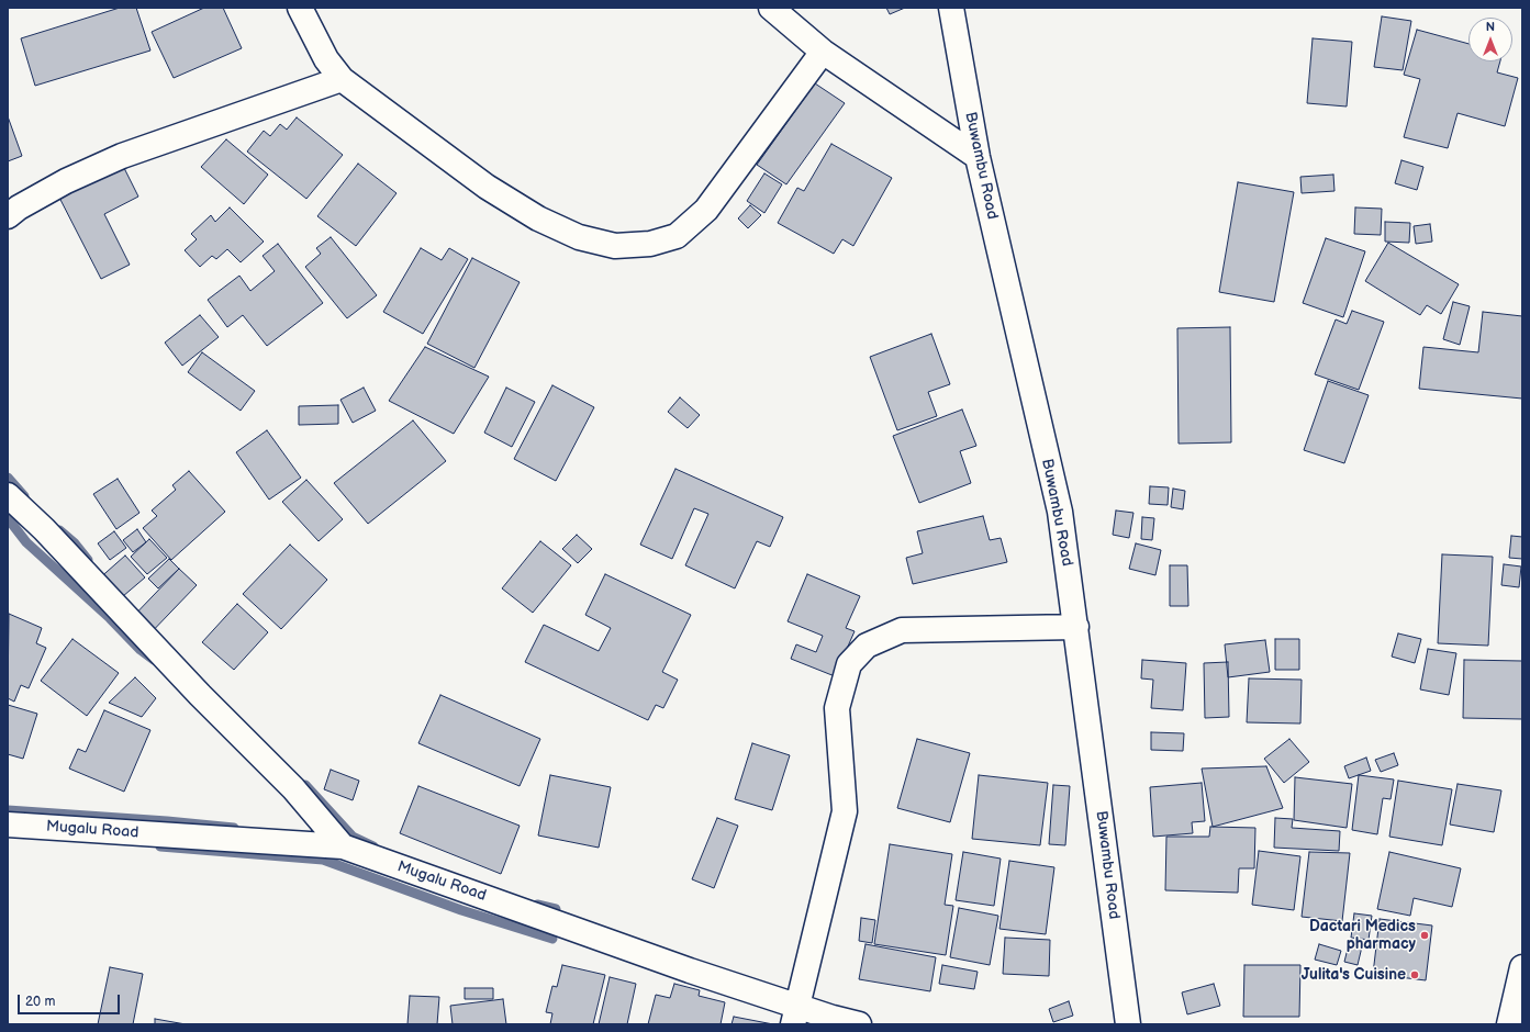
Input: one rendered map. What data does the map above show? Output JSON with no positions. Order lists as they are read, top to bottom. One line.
{"streets":{"street":["Buwambu Road","Mugalu Road"]},"places":["Dactari Medics pharmacy","Julita's Cuisine"],"scale_bar":"20 m","north":"top"}
